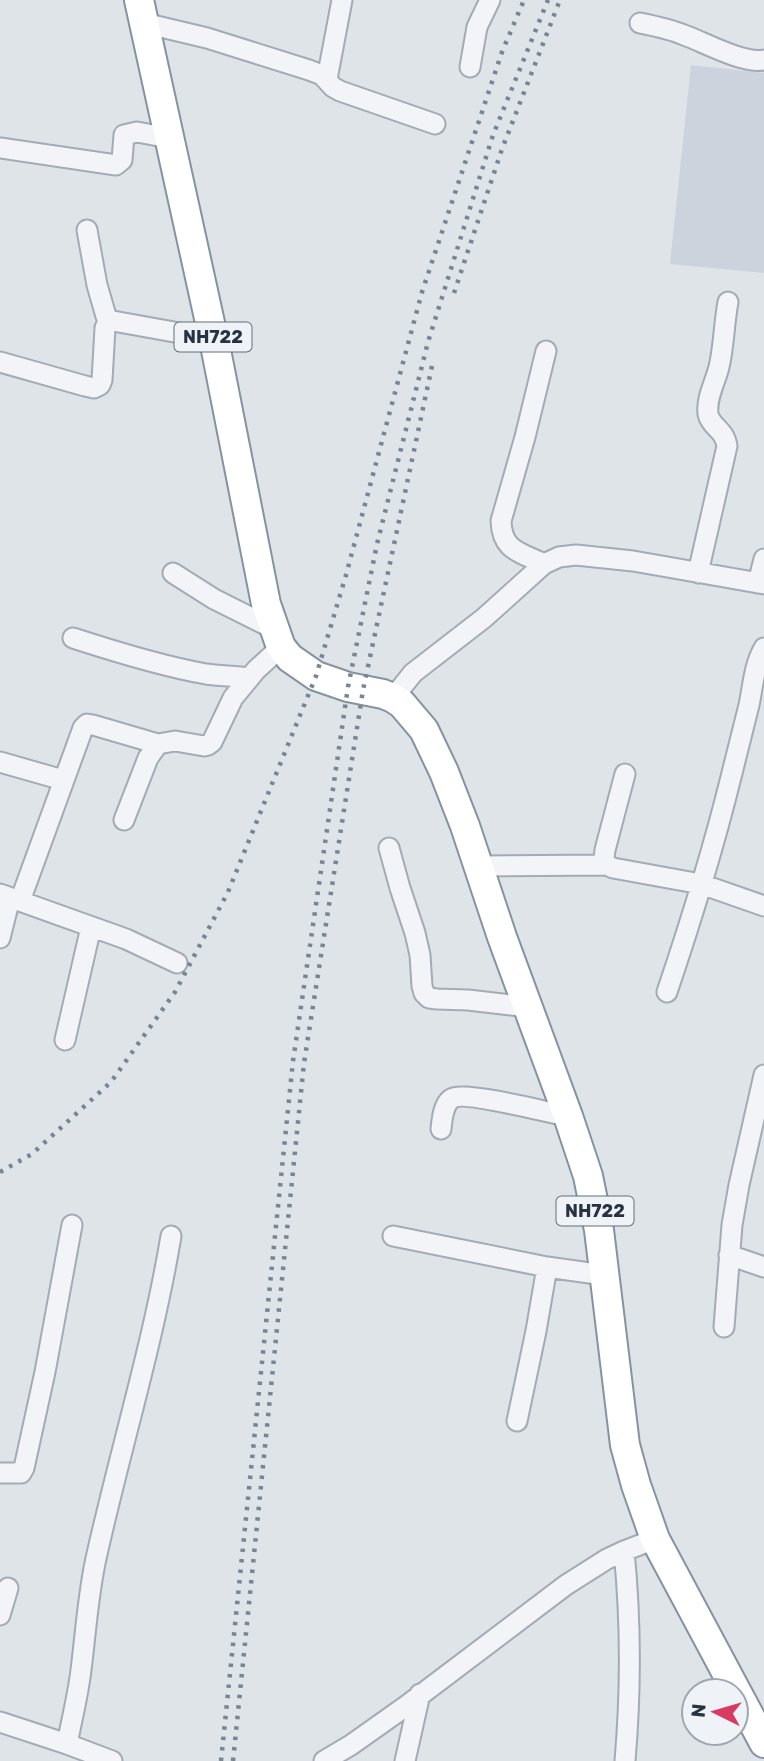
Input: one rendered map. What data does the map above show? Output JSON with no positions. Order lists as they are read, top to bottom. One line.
{"streets":{"highway":["NH722"]},"north":"left"}
